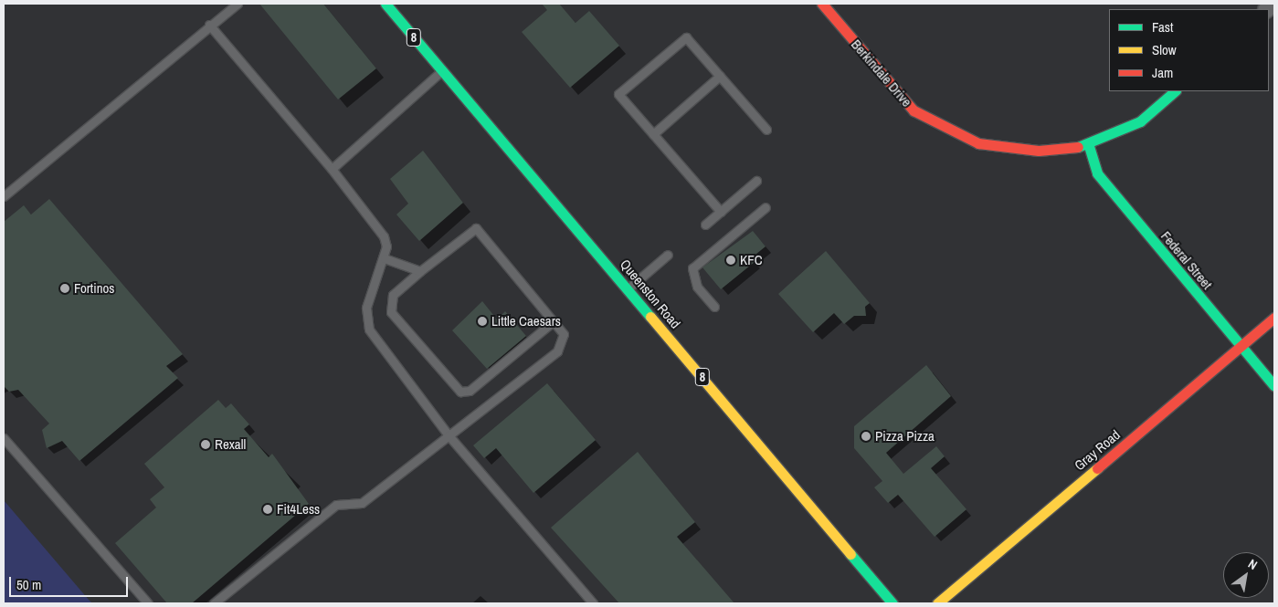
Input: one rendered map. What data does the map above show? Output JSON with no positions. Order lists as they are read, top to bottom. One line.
{"streets":{"main road":["8","Berkindale Drive","Federal Street","Queenston Road","Gray Road"]},"crossings":[["Berkindale Drive","Federal Street"],["Federal Street","Gray Road"]],"places":["KFC","Fortinos","Little Caesars","Pizza Pizza","Rexall","Fit4Less"],"legend":["Fast","Slow","Jam"],"scale_bar":"50 m","north":"top right"}
